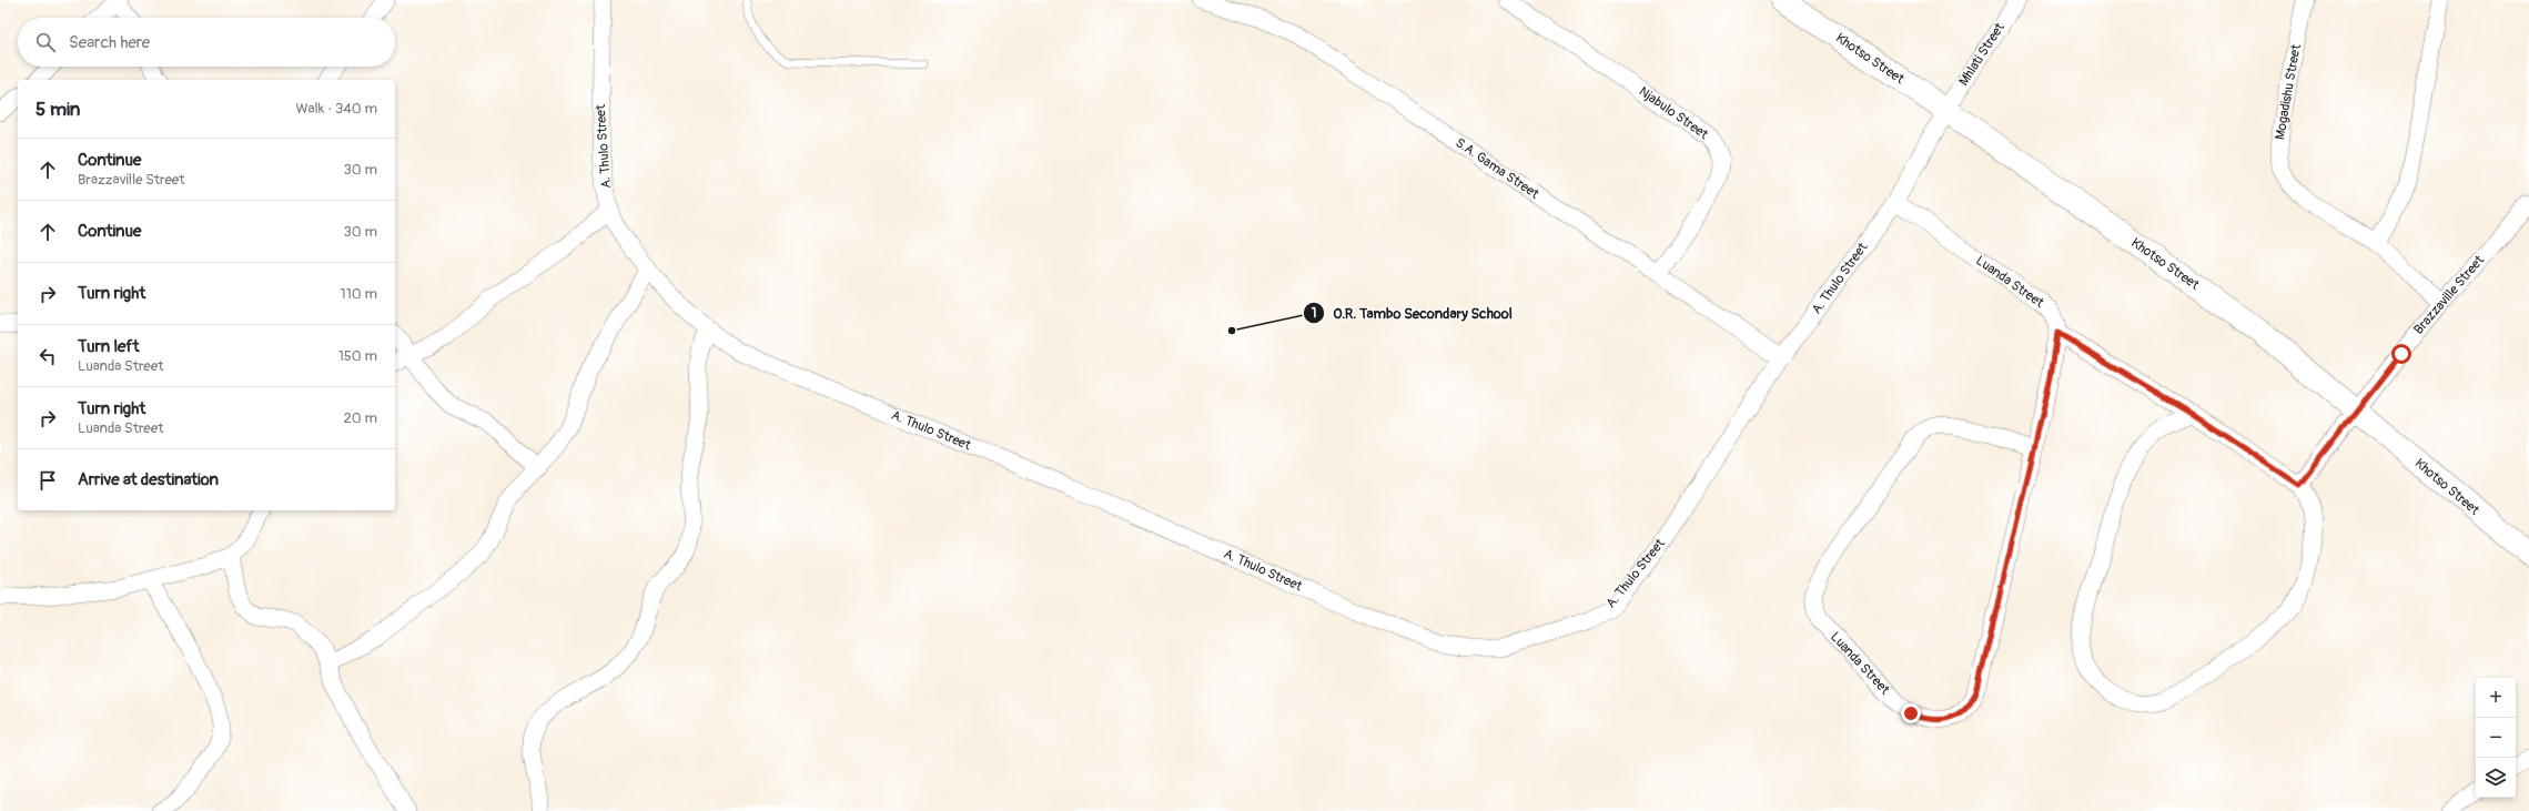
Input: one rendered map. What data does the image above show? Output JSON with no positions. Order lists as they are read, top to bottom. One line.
{"streets":{"street":["Mhlati Street","Khotso Street","Mogadishu Street","Njabulo Street","A. Thulo Street","S.A. Gama Street","Luanda Street","Brazzaville Street"]},"crossings":[["Mhlati Street","Khotso Street"],["Mhlati Street","A. Thulo Street"],["Khotso Street","A. Thulo Street"],["Khotso Street","Brazzaville Street"],["Mogadishu Street","Brazzaville Street"],["Njabulo Street","S.A. Gama Street"],["A. Thulo Street","S.A. Gama Street"],["A. Thulo Street","Luanda Street"]],"places":["O.R. Tambo Secondary School"],"page":{"search":"Search here","heading":["5 min","Walk · 340 m"],"list":[["Continue","Brazzaville Street","30 m"],["Continue","30 m"],["Turn right","110 m"],["Turn left","Luanda Street","150 m"],["Turn right","Luanda Street","20 m"],"Arrive at destination"],"map_buttons":["+","−"]}}
